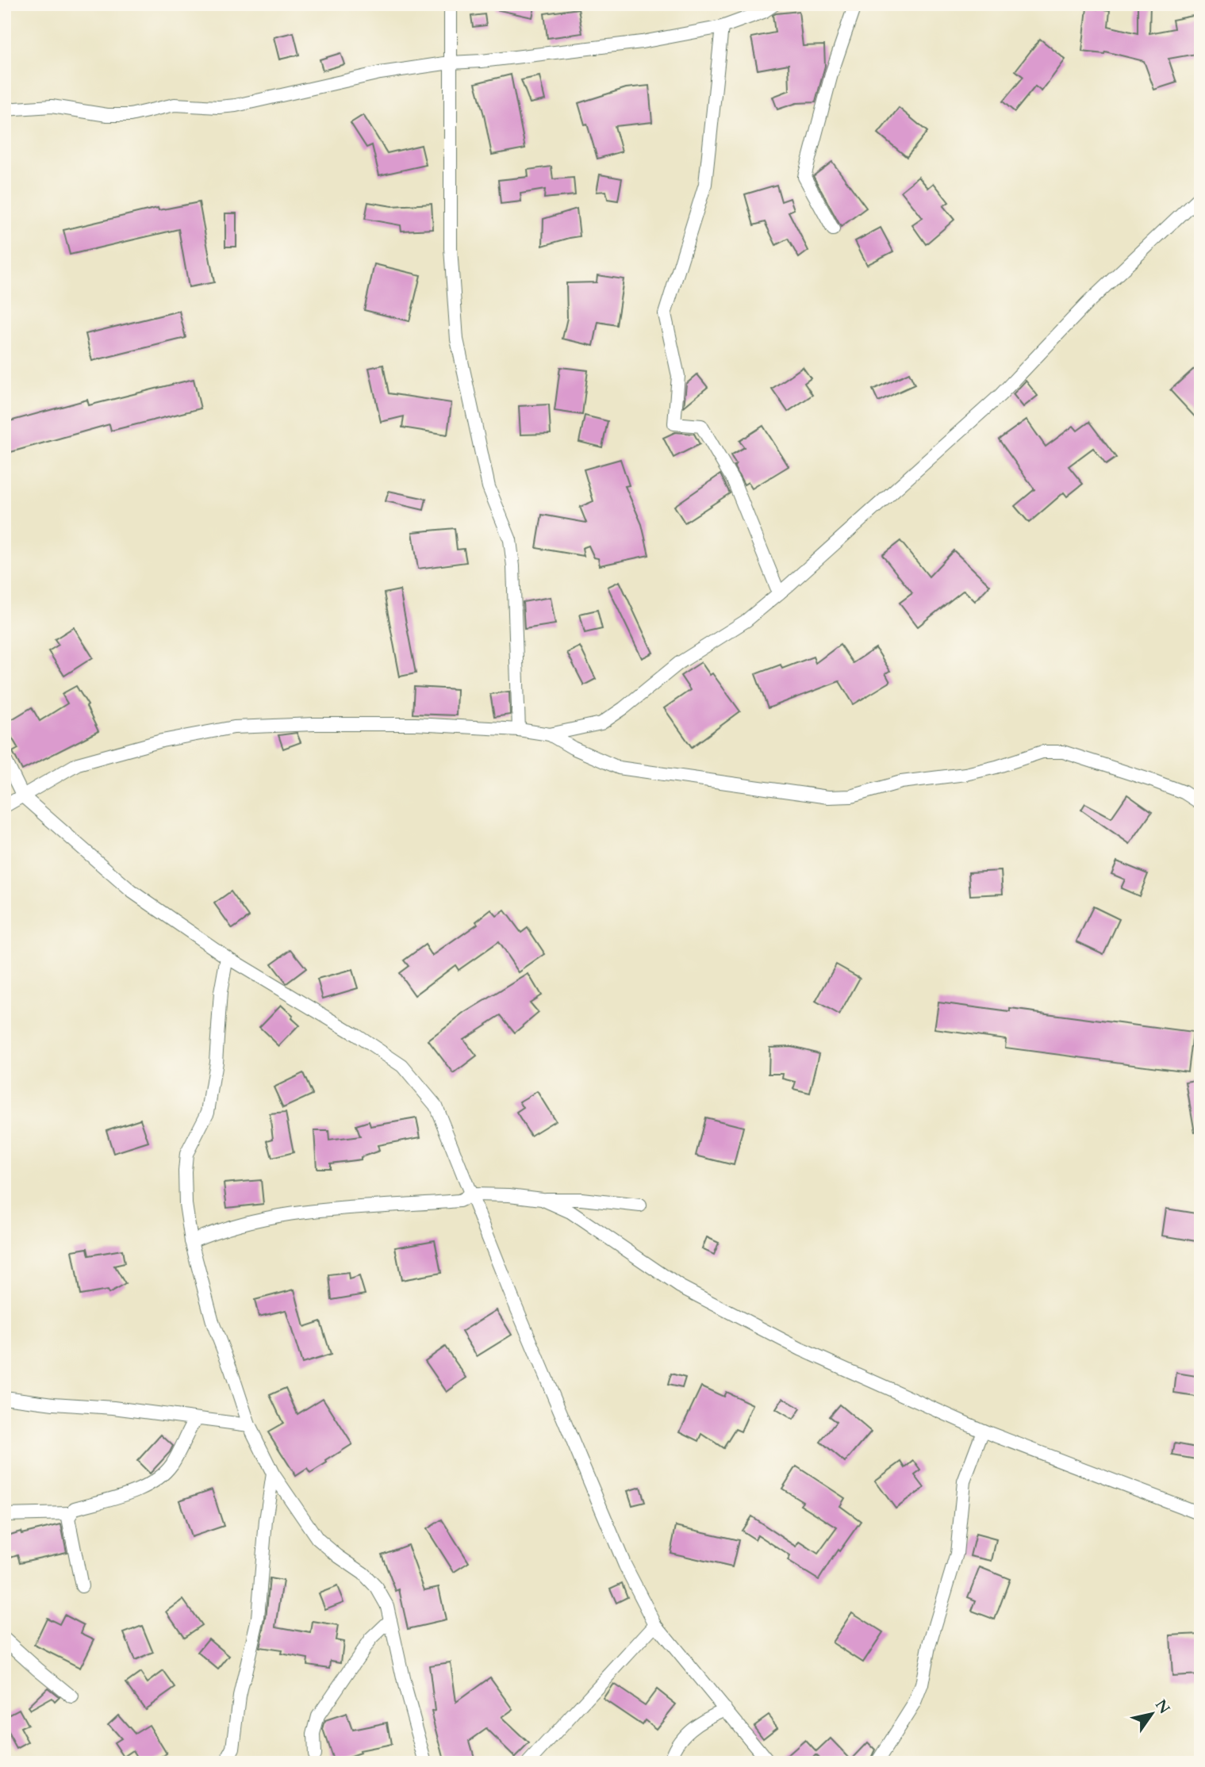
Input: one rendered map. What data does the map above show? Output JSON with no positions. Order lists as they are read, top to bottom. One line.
{"north":"top right"}
